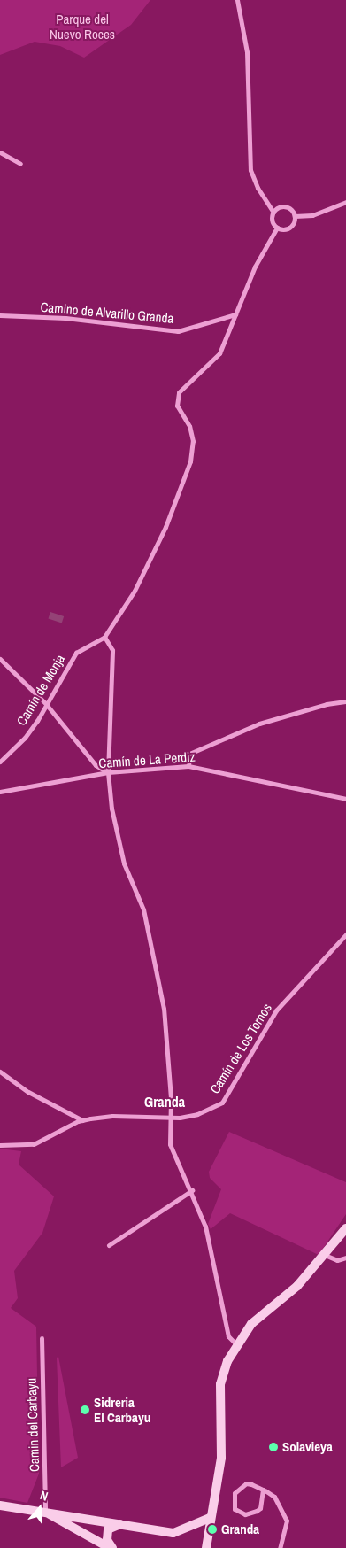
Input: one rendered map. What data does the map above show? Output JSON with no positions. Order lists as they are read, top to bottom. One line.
{"streets":{"street":["Camino de Alvarillo Granda","Camín de Monja","Camín de La Perdiz","Camín de Los Tornos","Camin del Carbayu"]},"districts":["Granda"],"parks":["Parque del Nuevo Roces"],"places":["Sidreria El Carbayu","Solavieya","Granda"],"north":"top"}
